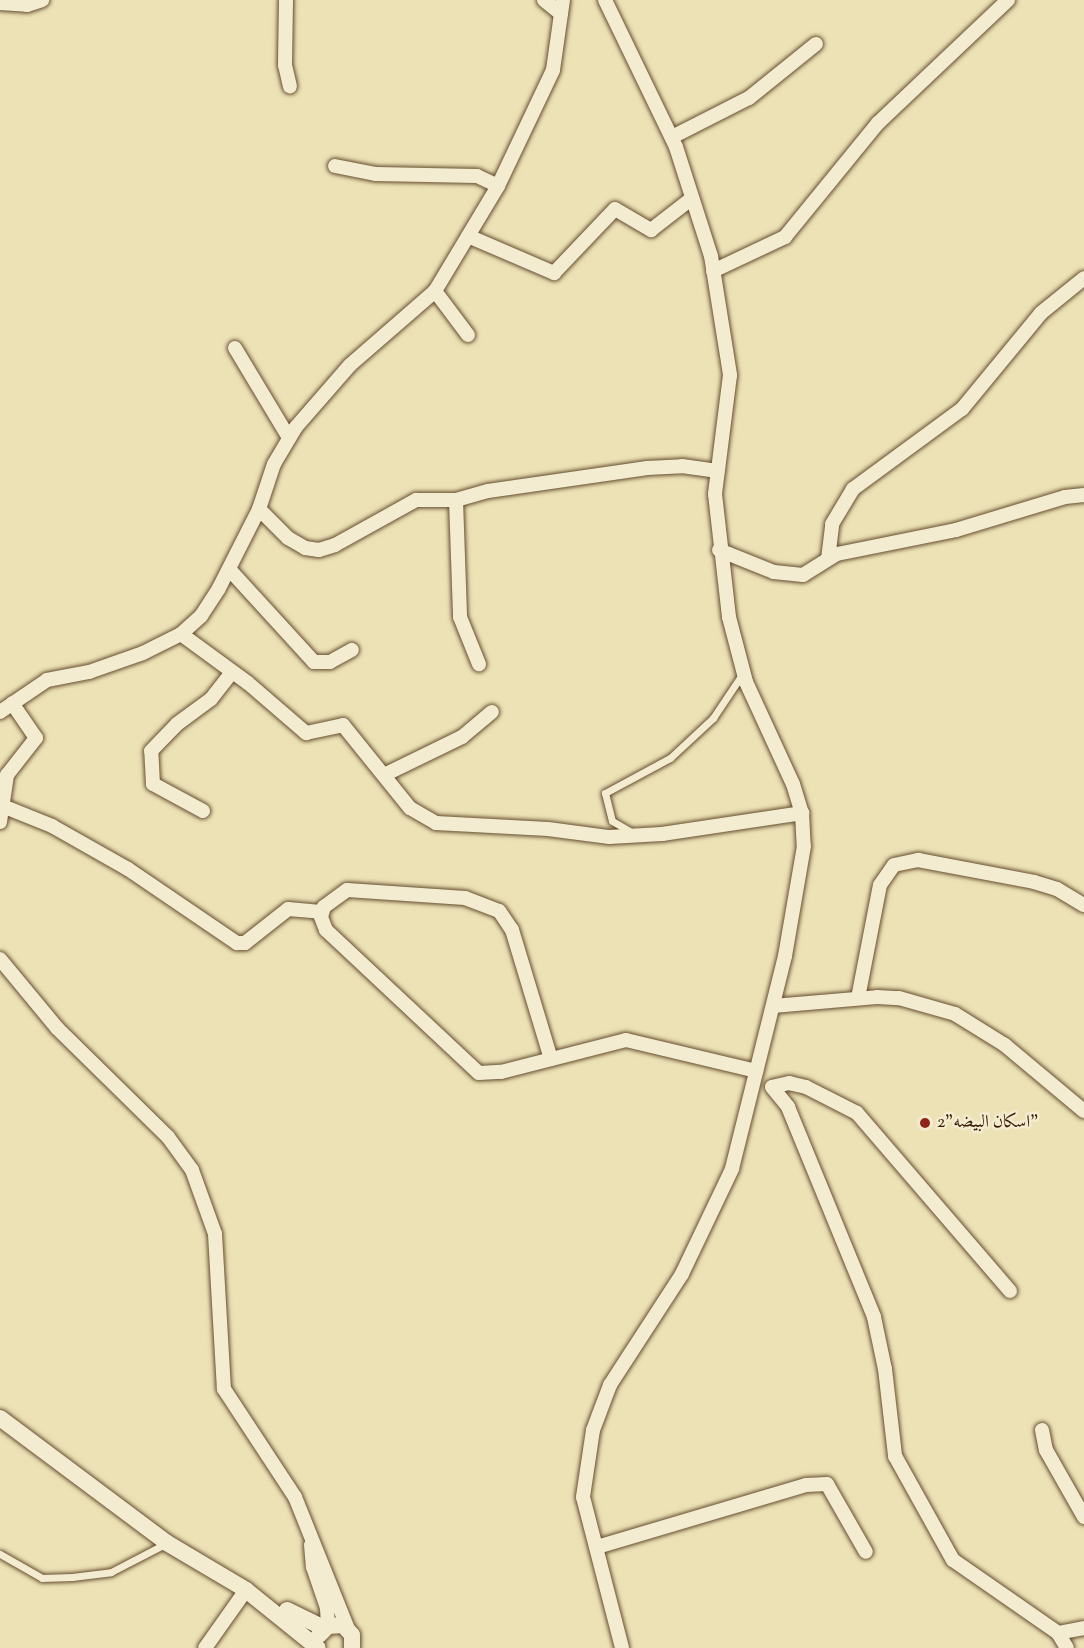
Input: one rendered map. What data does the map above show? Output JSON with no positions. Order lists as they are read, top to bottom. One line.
{"places":["اسكان البيضه\"2\""]}
